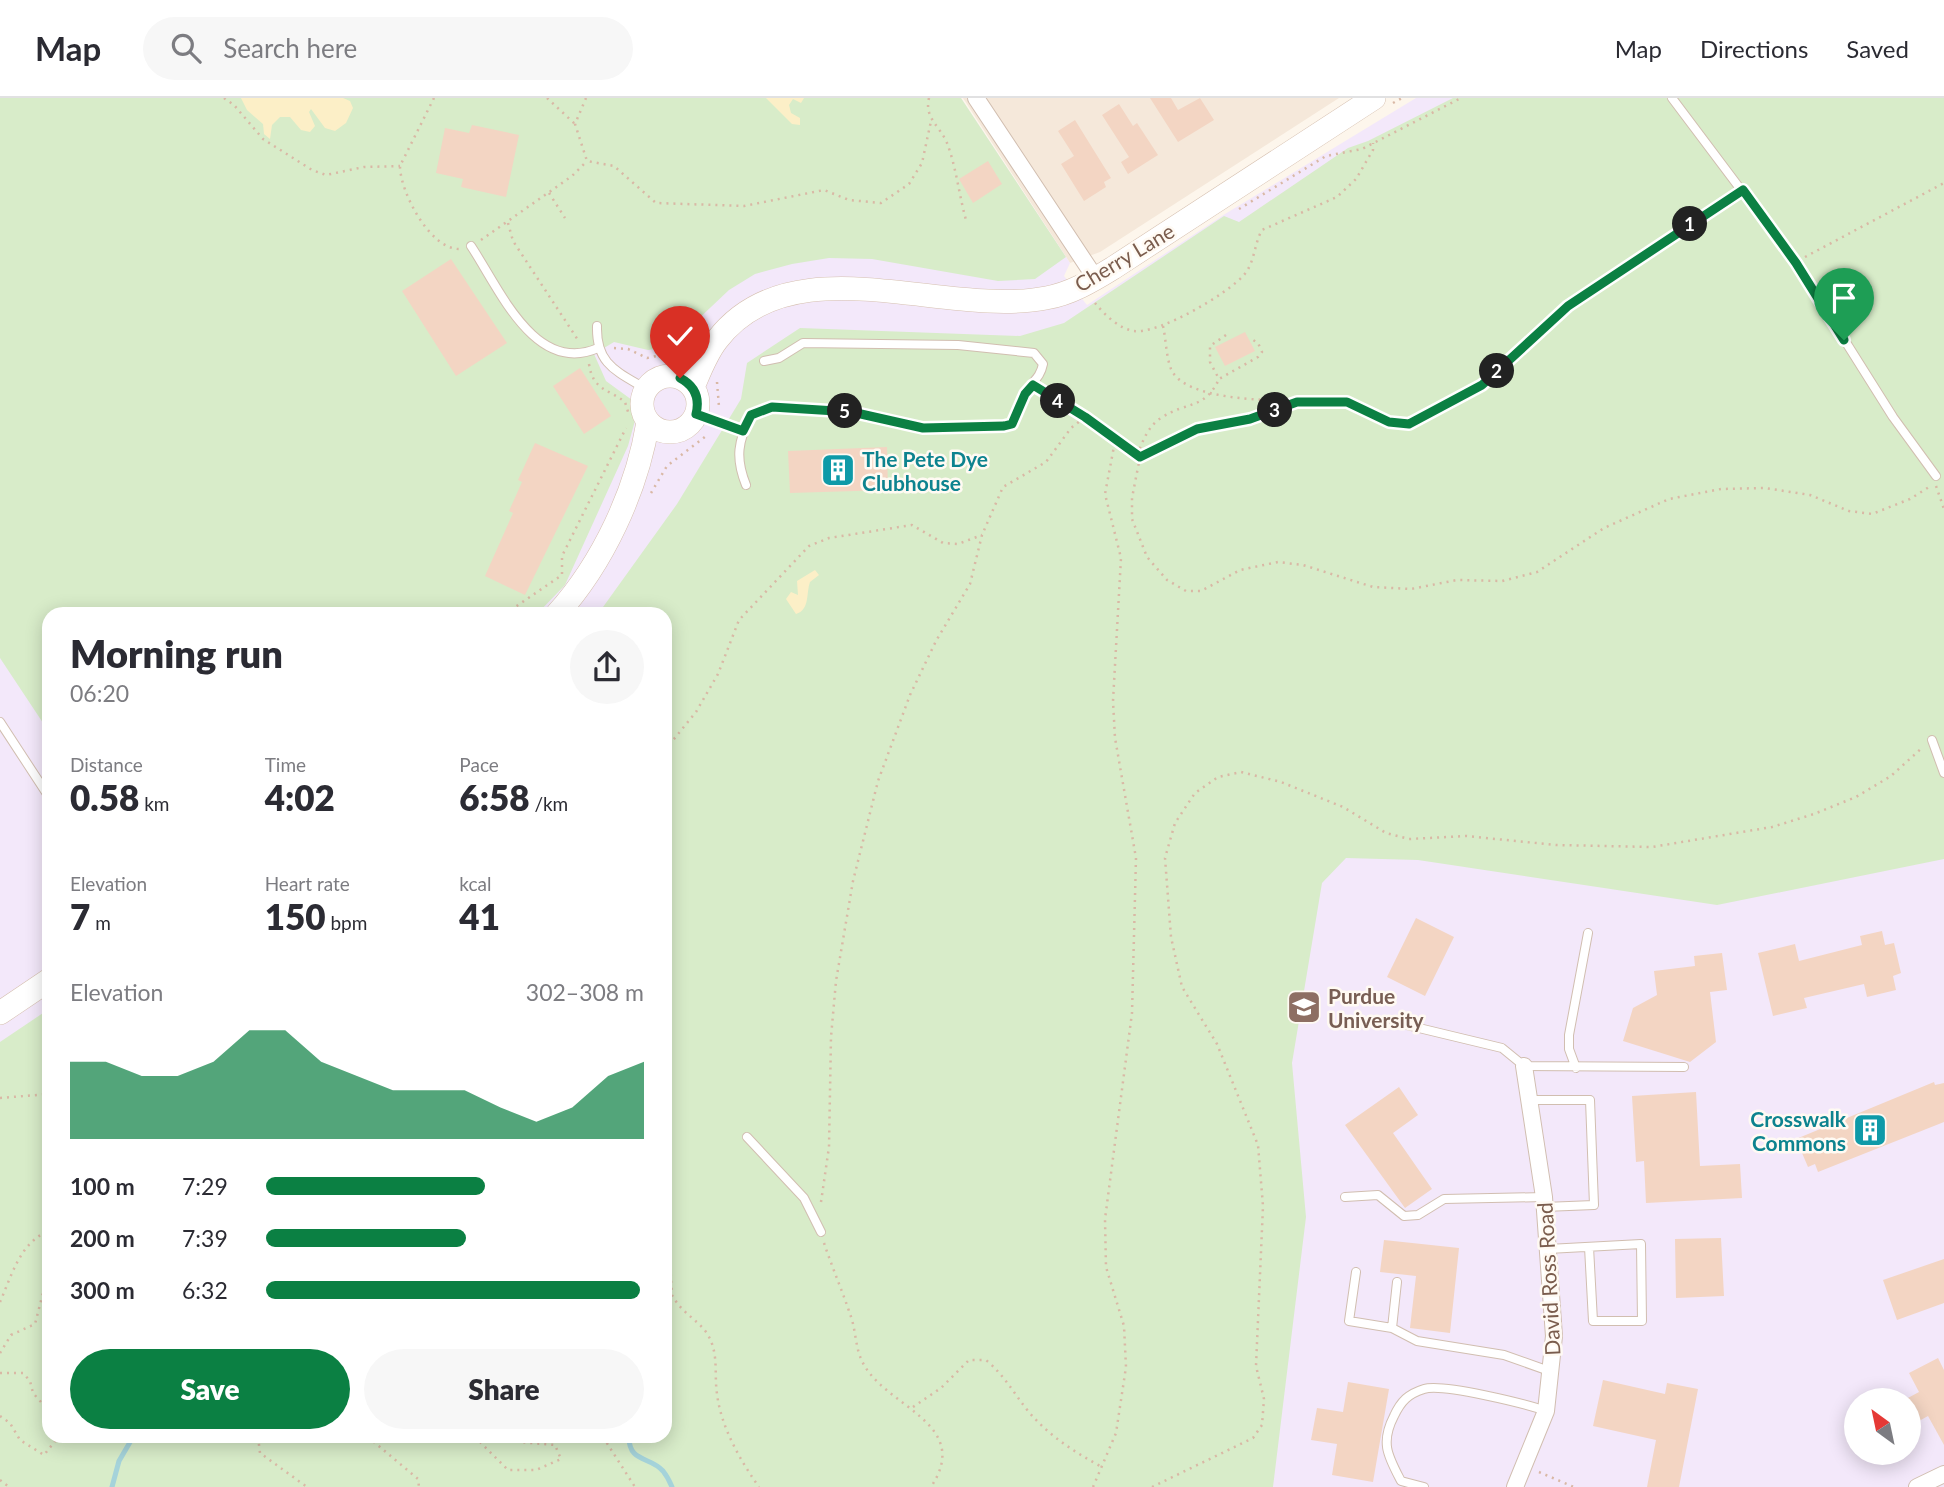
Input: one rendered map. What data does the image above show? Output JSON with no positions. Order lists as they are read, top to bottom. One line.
{"streets":{"street":["Cherry Lane","David Ross Road"]},"places":{"building":["The Pete Dye Clubhouse","Crosswalk Commons"],"school or university":["Purdue University"]},"north":"top left","page":{"header":"Map","search":"Search here","nav":["Map","Directions","Saved"],"pins":["1","2","4","3","5"],"heading":["Morning run","06:20"],"stats":[["Distance","0.58 km"],["Time","4:02"],["Pace","6:58 /km"],["Elevation","7 m"],["Heart rate","150 bpm"],["kcal","41"]],"chart":["Elevation","302–308 m"],"list":[{"name":"100 m","note":"7:29"},{"name":"200 m","note":"7:39"},{"name":"300 m","note":"6:32"}],"buttons":["Save","Share"]}}
